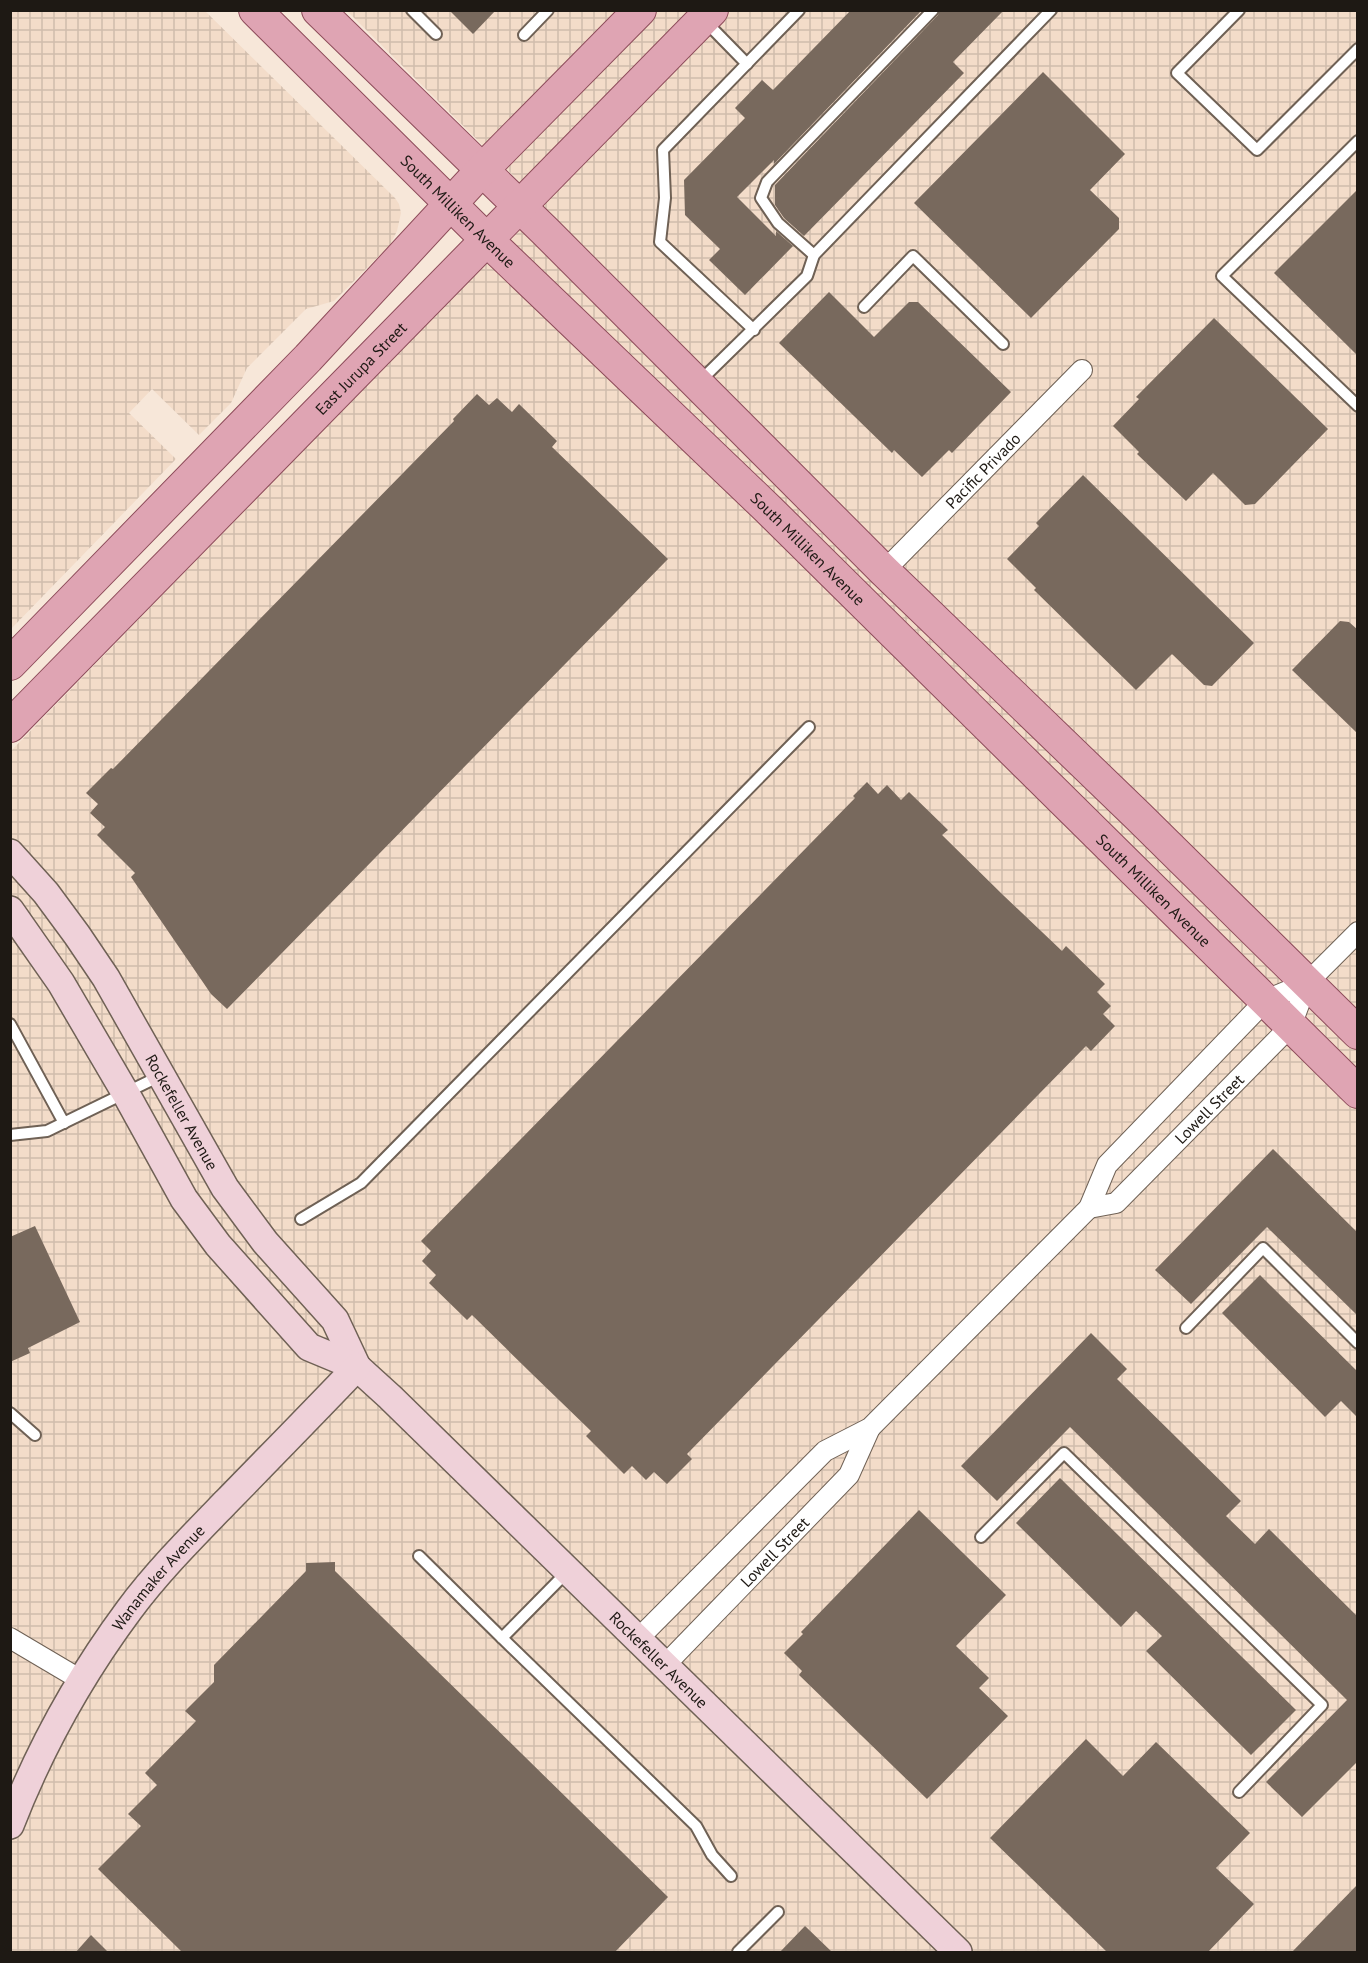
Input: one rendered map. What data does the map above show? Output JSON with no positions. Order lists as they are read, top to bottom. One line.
{"streets":{"main road":["South Milliken Avenue","East Jurupa Street"],"street":["Pacific Privado","Lowell Street","Rockefeller Avenue","Wanamaker Avenue"]},"crossings":[["South Milliken Avenue","East Jurupa Street"],["South Milliken Avenue","Lowell Street"],["Lowell Street","Rockefeller Avenue"],["Rockefeller Avenue","Wanamaker Avenue"]]}
